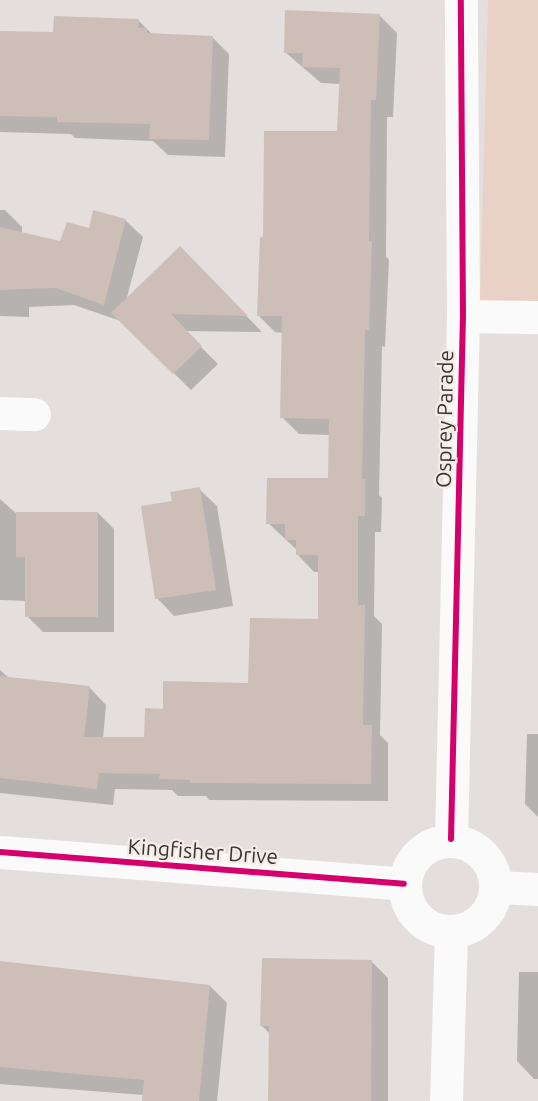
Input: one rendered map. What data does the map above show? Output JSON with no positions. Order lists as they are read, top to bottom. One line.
{"streets":{"street":["Osprey Parade","Kingfisher Drive"]},"crossings":[["Osprey Parade","Kingfisher Drive"]]}
